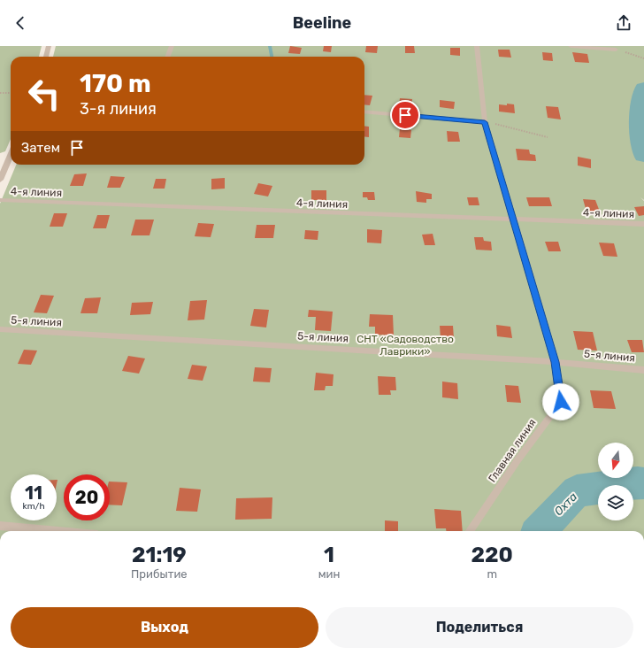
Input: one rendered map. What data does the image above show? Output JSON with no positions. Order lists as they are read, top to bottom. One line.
{"streets":{"lane":["4-я линия","5-я линия","Главная линия"]},"crossings":[["4-я линия","Главная линия"],["5-я линия","Главная линия"]],"water":["Охта"],"parks":["СНТ «Садоводство Лаврики»"],"north":"bottom","page":{"header":"Beeline","turn":["170 m","3-я линия"],"then":"Затем","speed":"11 km/h","limit":"20","eta":["21:19","Прибытие","1","мин","220","m"],"buttons":["Выход","Поделиться"]}}
